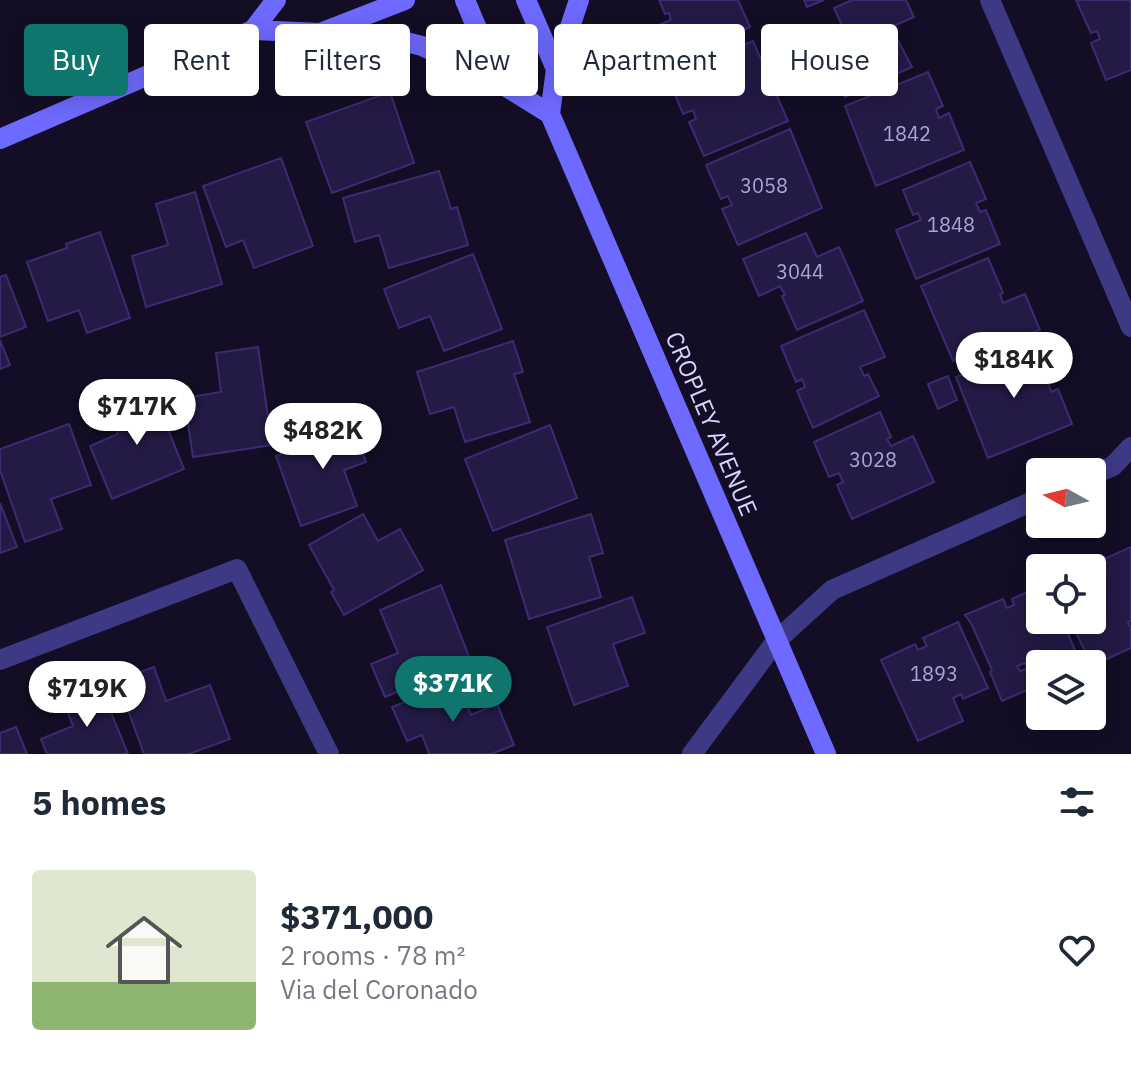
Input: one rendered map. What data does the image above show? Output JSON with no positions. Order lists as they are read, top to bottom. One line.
{"streets":{"main road":["CROPLEY AVENUE"]},"house_numbers":["1842","3058","1848","3044","3028","1893"],"north":"left","page":{"chip":["Buy","Rent","Filters","New","Apartment","House"],"price":["$184K","$717K","$482K","$371K","$719K"],"heading":"5 homes","list":[{"name":"$371,000","note":"2 rooms · 78 m² · Via del Coronado"}]}}
